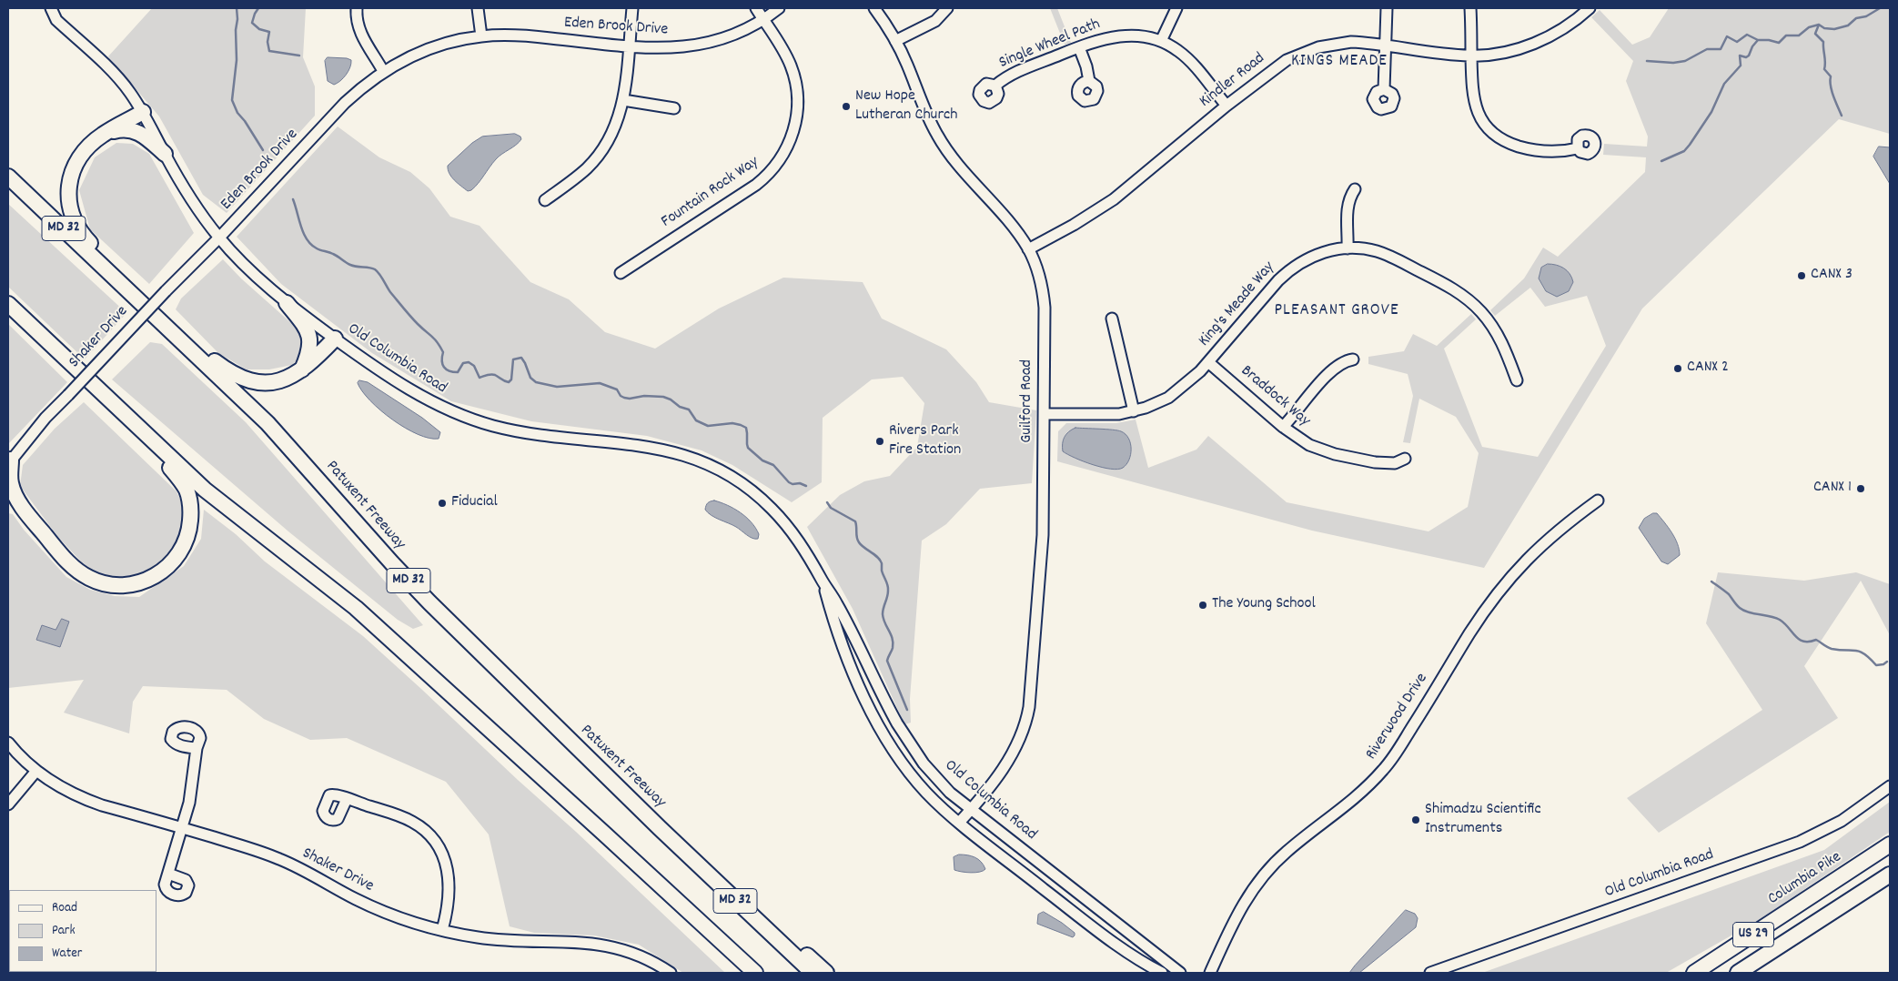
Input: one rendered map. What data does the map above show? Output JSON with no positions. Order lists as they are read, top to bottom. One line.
{"streets":{"highway":["MD 32","Patuxent Freeway","Columbia Pike","US 29"],"street":["Eden Brook Drive","Single Wheel Path","Kindler Road","Fountain Rock Way","King's Meade Way","Shaker Drive","Old Columbia Road","Braddock Way","Guilford Road","Riverwood Drive"]},"crossings":[["Eden Brook Drive","Fountain Rock Way"],["Eden Brook Drive","Shaker Drive"],["Eden Brook Drive","Old Columbia Road"],["Single Wheel Path","Kindler Road"],["Kindler Road","Guilford Road"],["King's Meade Way","Braddock Way"],["King's Meade Way","Guilford Road"],["Shaker Drive","Old Columbia Road"],["Old Columbia Road","Guilford Road"]],"districts":["KINGS MEADE","PLEASANT GROVE"],"places":["New Hope Lutheran Church","CANX 3","CANX 2","Rivers Park Fire Station","CANX 1","Fiducial","The Young School","Shimadzu Scientific Instruments"],"legend":["Road","Park","Water"]}
